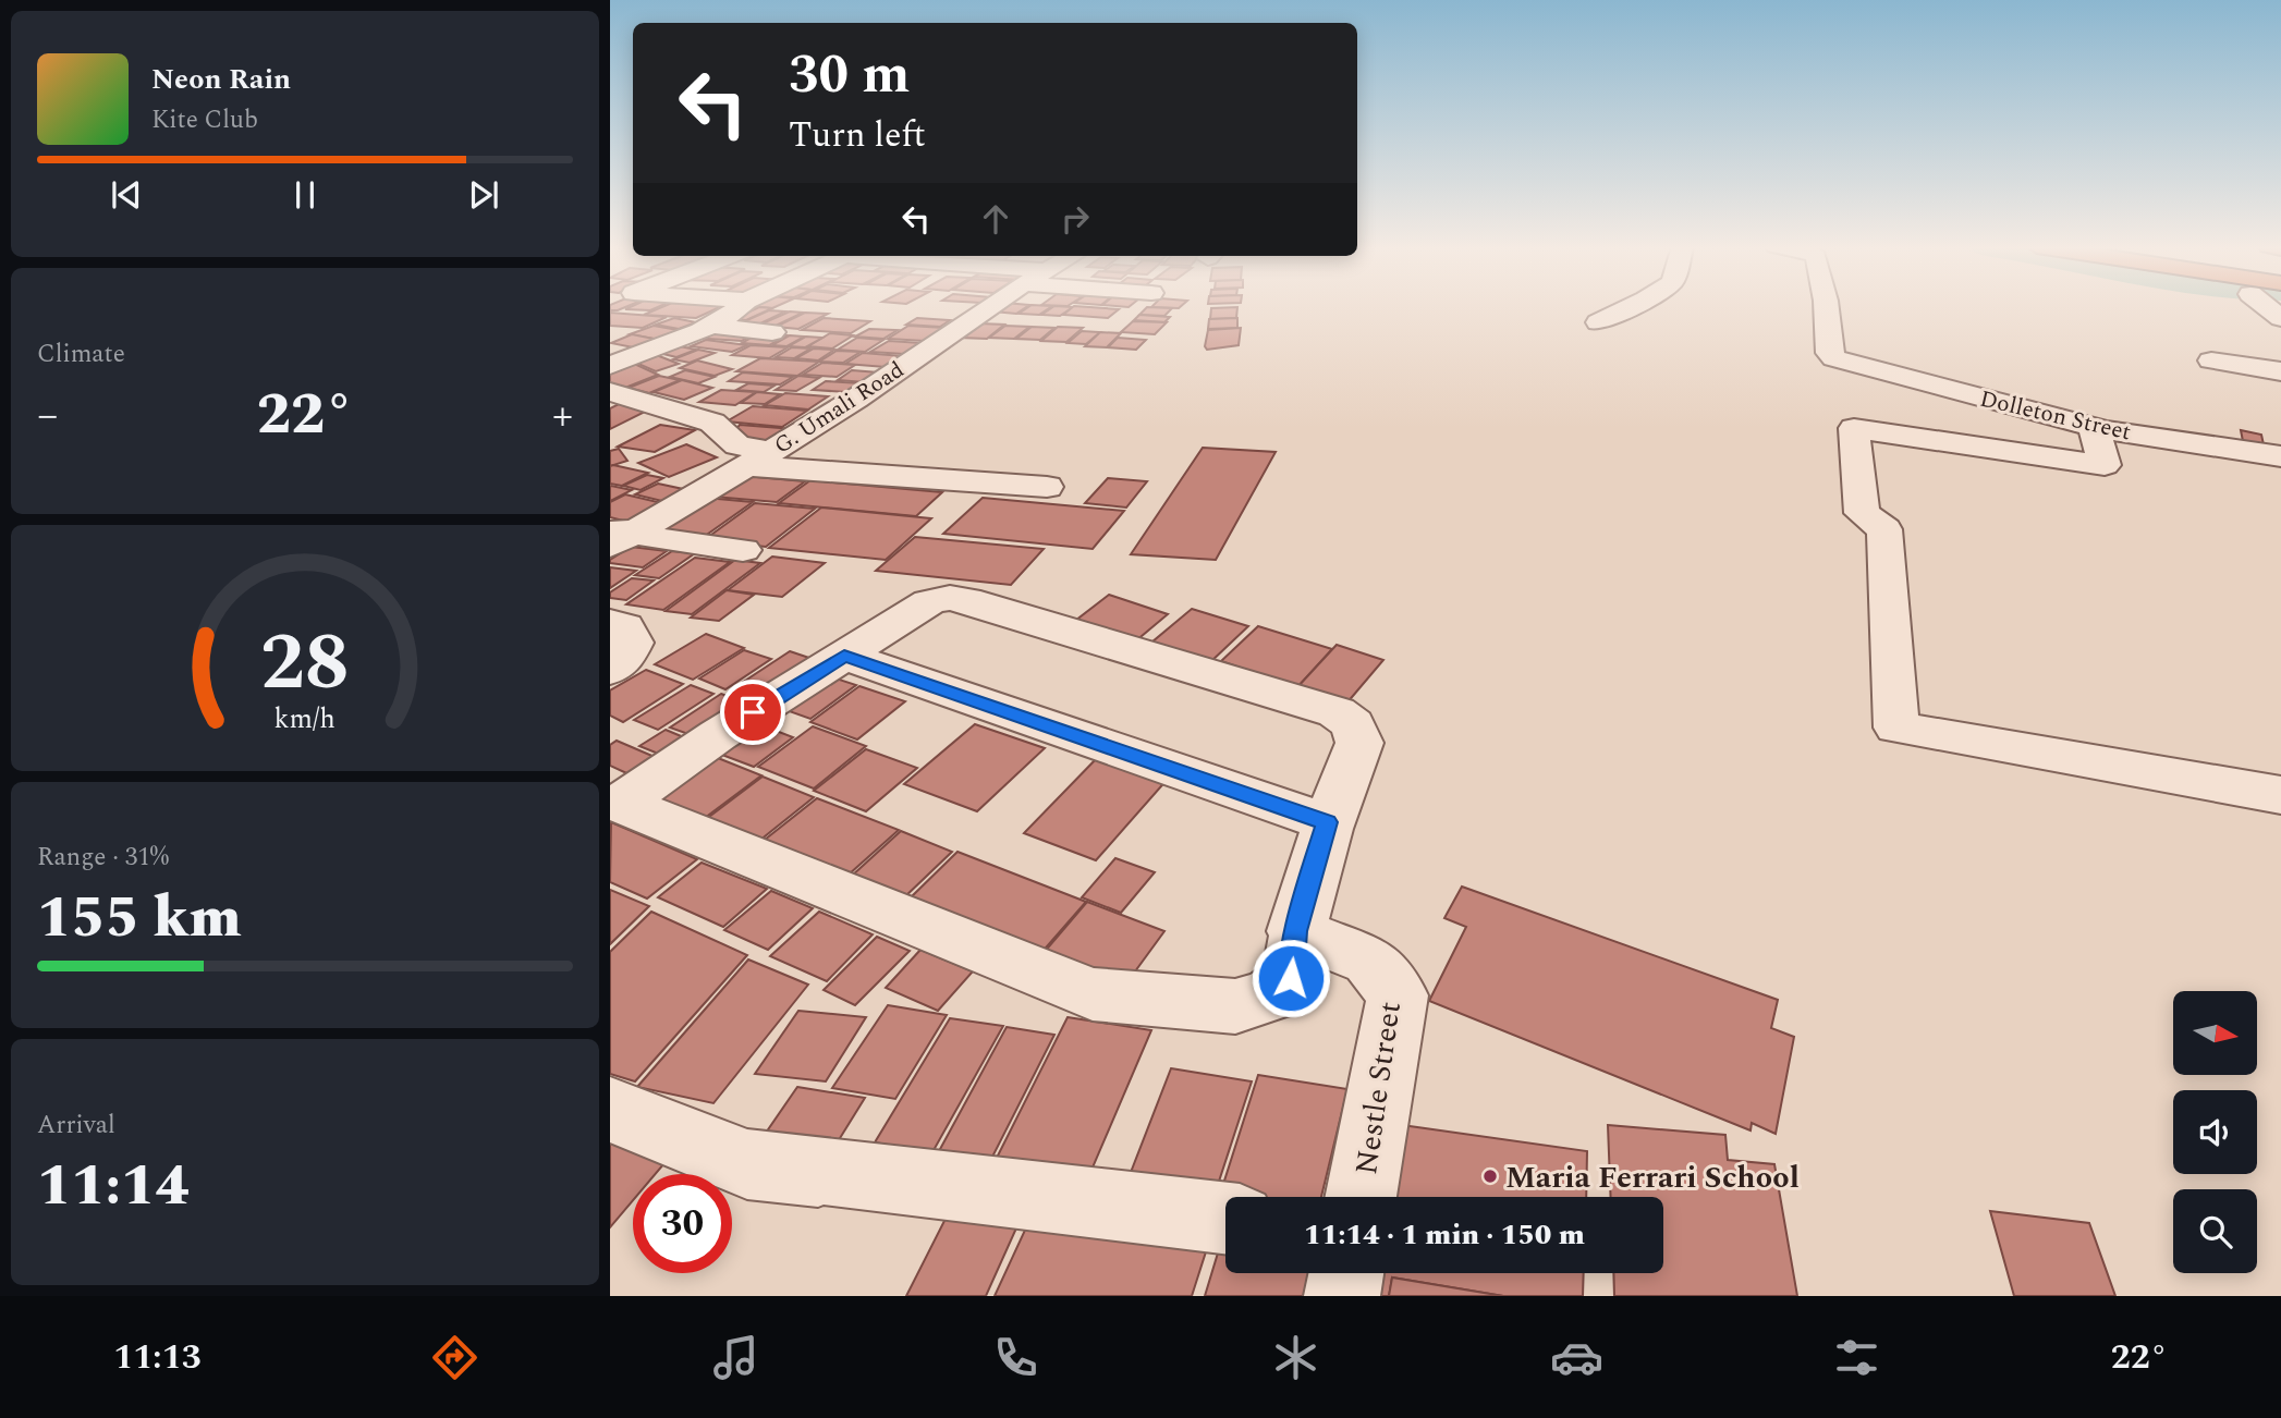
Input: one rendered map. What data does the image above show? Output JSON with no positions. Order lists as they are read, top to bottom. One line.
{"streets":{"street":["G. Umali Road","Dolleton Street","Nestle Street"]},"places":["Maria Ferrari School"],"north":"right","page":{"turn":["30 m","Turn left"],"song":["Neon Rain","Kite Club"],"tile":["Climate",["Range · 31%","155 km"],["Arrival","11:14"]],"heat":["−","22°","+"],"limit":"30","trip":"11:14 · 1 min · 150 m","tabs":["11:13","22°"],"gauge":["28","km/h"]}}
